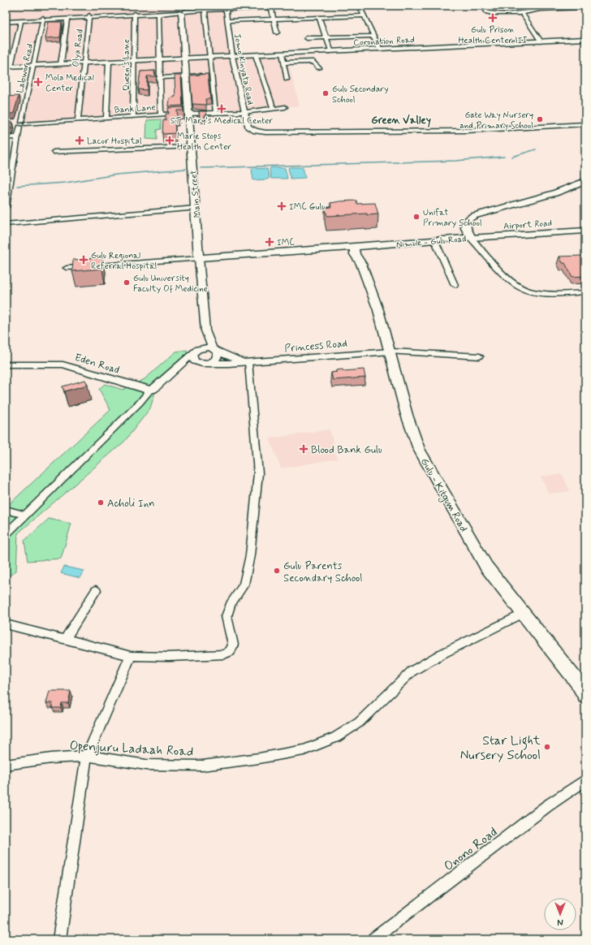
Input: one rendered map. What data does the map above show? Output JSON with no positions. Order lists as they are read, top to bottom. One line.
{"streets":{"main road":["Coronation Road","Main Street","Nimule - Gulu Road","Gulu - Kitgum Road"],"street":["Olya Road","Queen's Lane","Labwor Road","Jomo Kinyata Road","Bank Lane","Airport Road","Princess Road","Eden Road","Openjuru Ladaah Road","Onono Road"]},"crossings":[["Coronation Road","Olya Road"],["Coronation Road","Queen's Lane"],["Coronation Road","Labwor Road"],["Coronation Road","Jomo Kinyata Road"],["Coronation Road","Main Street"],["Olya Road","Bank Lane"],["Queen's Lane","Bank Lane"],["Labwor Road","Bank Lane"],["Jomo Kinyata Road","Bank Lane"],["Bank Lane","Main Street"],["Airport Road","Nimule - Gulu Road"],["Nimule - Gulu Road","Gulu - Kitgum Road"],["Princess Road","Gulu - Kitgum Road"],["Gulu - Kitgum Road","Openjuru Ladaah Road"]],"districts":["Green Valley"],"places":{"health":["Gulu Prison Health Center III","Mola Medical Center","ST. Mary's Medical Center","Lacor Hospital","Marie Stops Health Center","IMC Gulu","IMC","Gulu Regional Referral Hospital","Blood Bank Gulu"],"other":["Gulu Secondary School","Gate Way Nursery and Primary School","Unifat Primary School","Gulu University Faculty Of Medicine","Acholi Inn","Gulu Parents Secondary School","Star Light Nursery School"]},"north":"bottom"}
